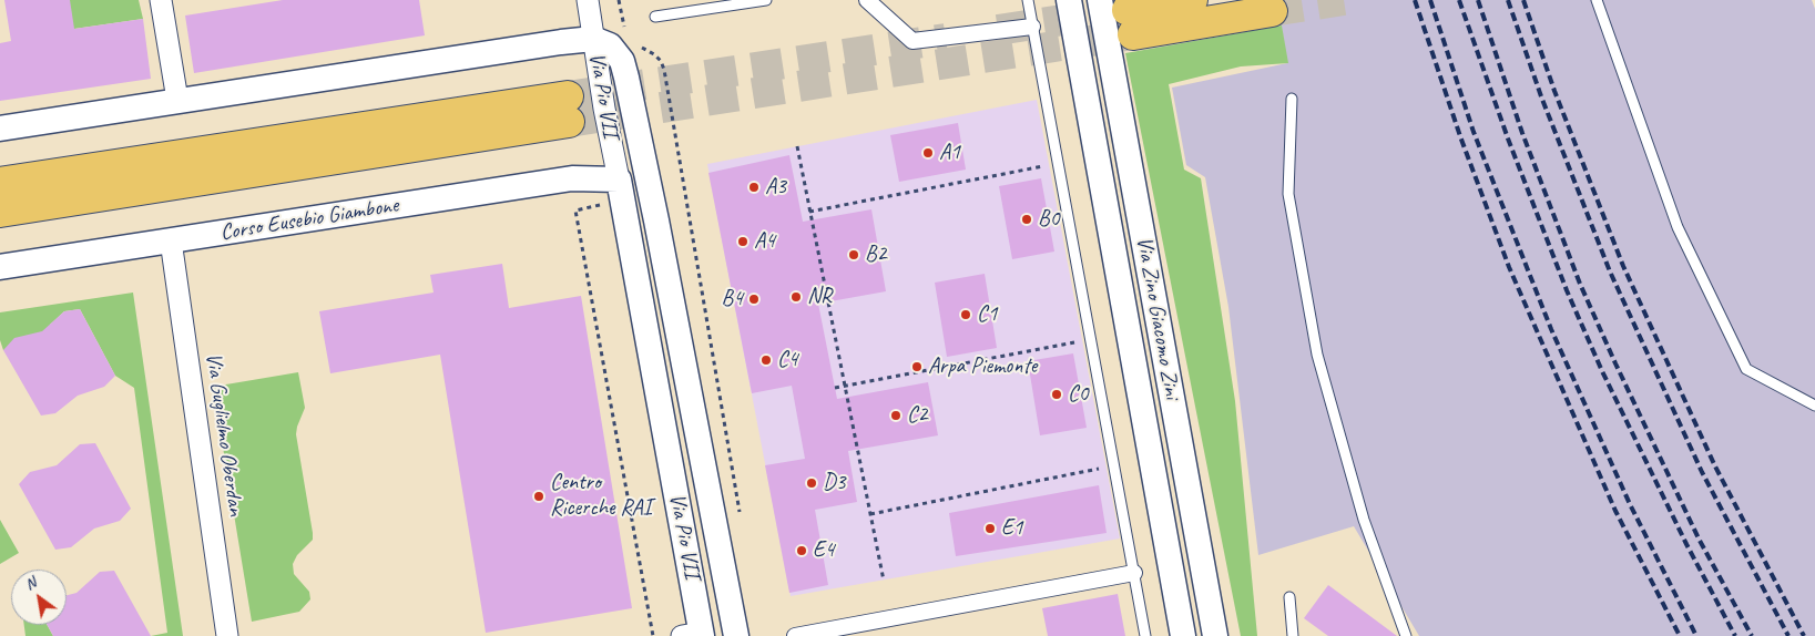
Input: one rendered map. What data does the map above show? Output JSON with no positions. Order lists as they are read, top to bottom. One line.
{"streets":{"street":["Via Pio VII","Corso Eusebio Giambone","Via Zino Giacomo Zini","Via Guglielmo Oberdan"]},"crossings":[["Via Pio VII","Corso Eusebio Giambone"],["Corso Eusebio Giambone","Via Guglielmo Oberdan"]],"places":["A1","A3","B0","A4","B2","NR","B4","C1","C4","Arpa Piemonte","C0","C2","D3","Centro Ricerche RAI","E1","E4"],"north":"top left"}
